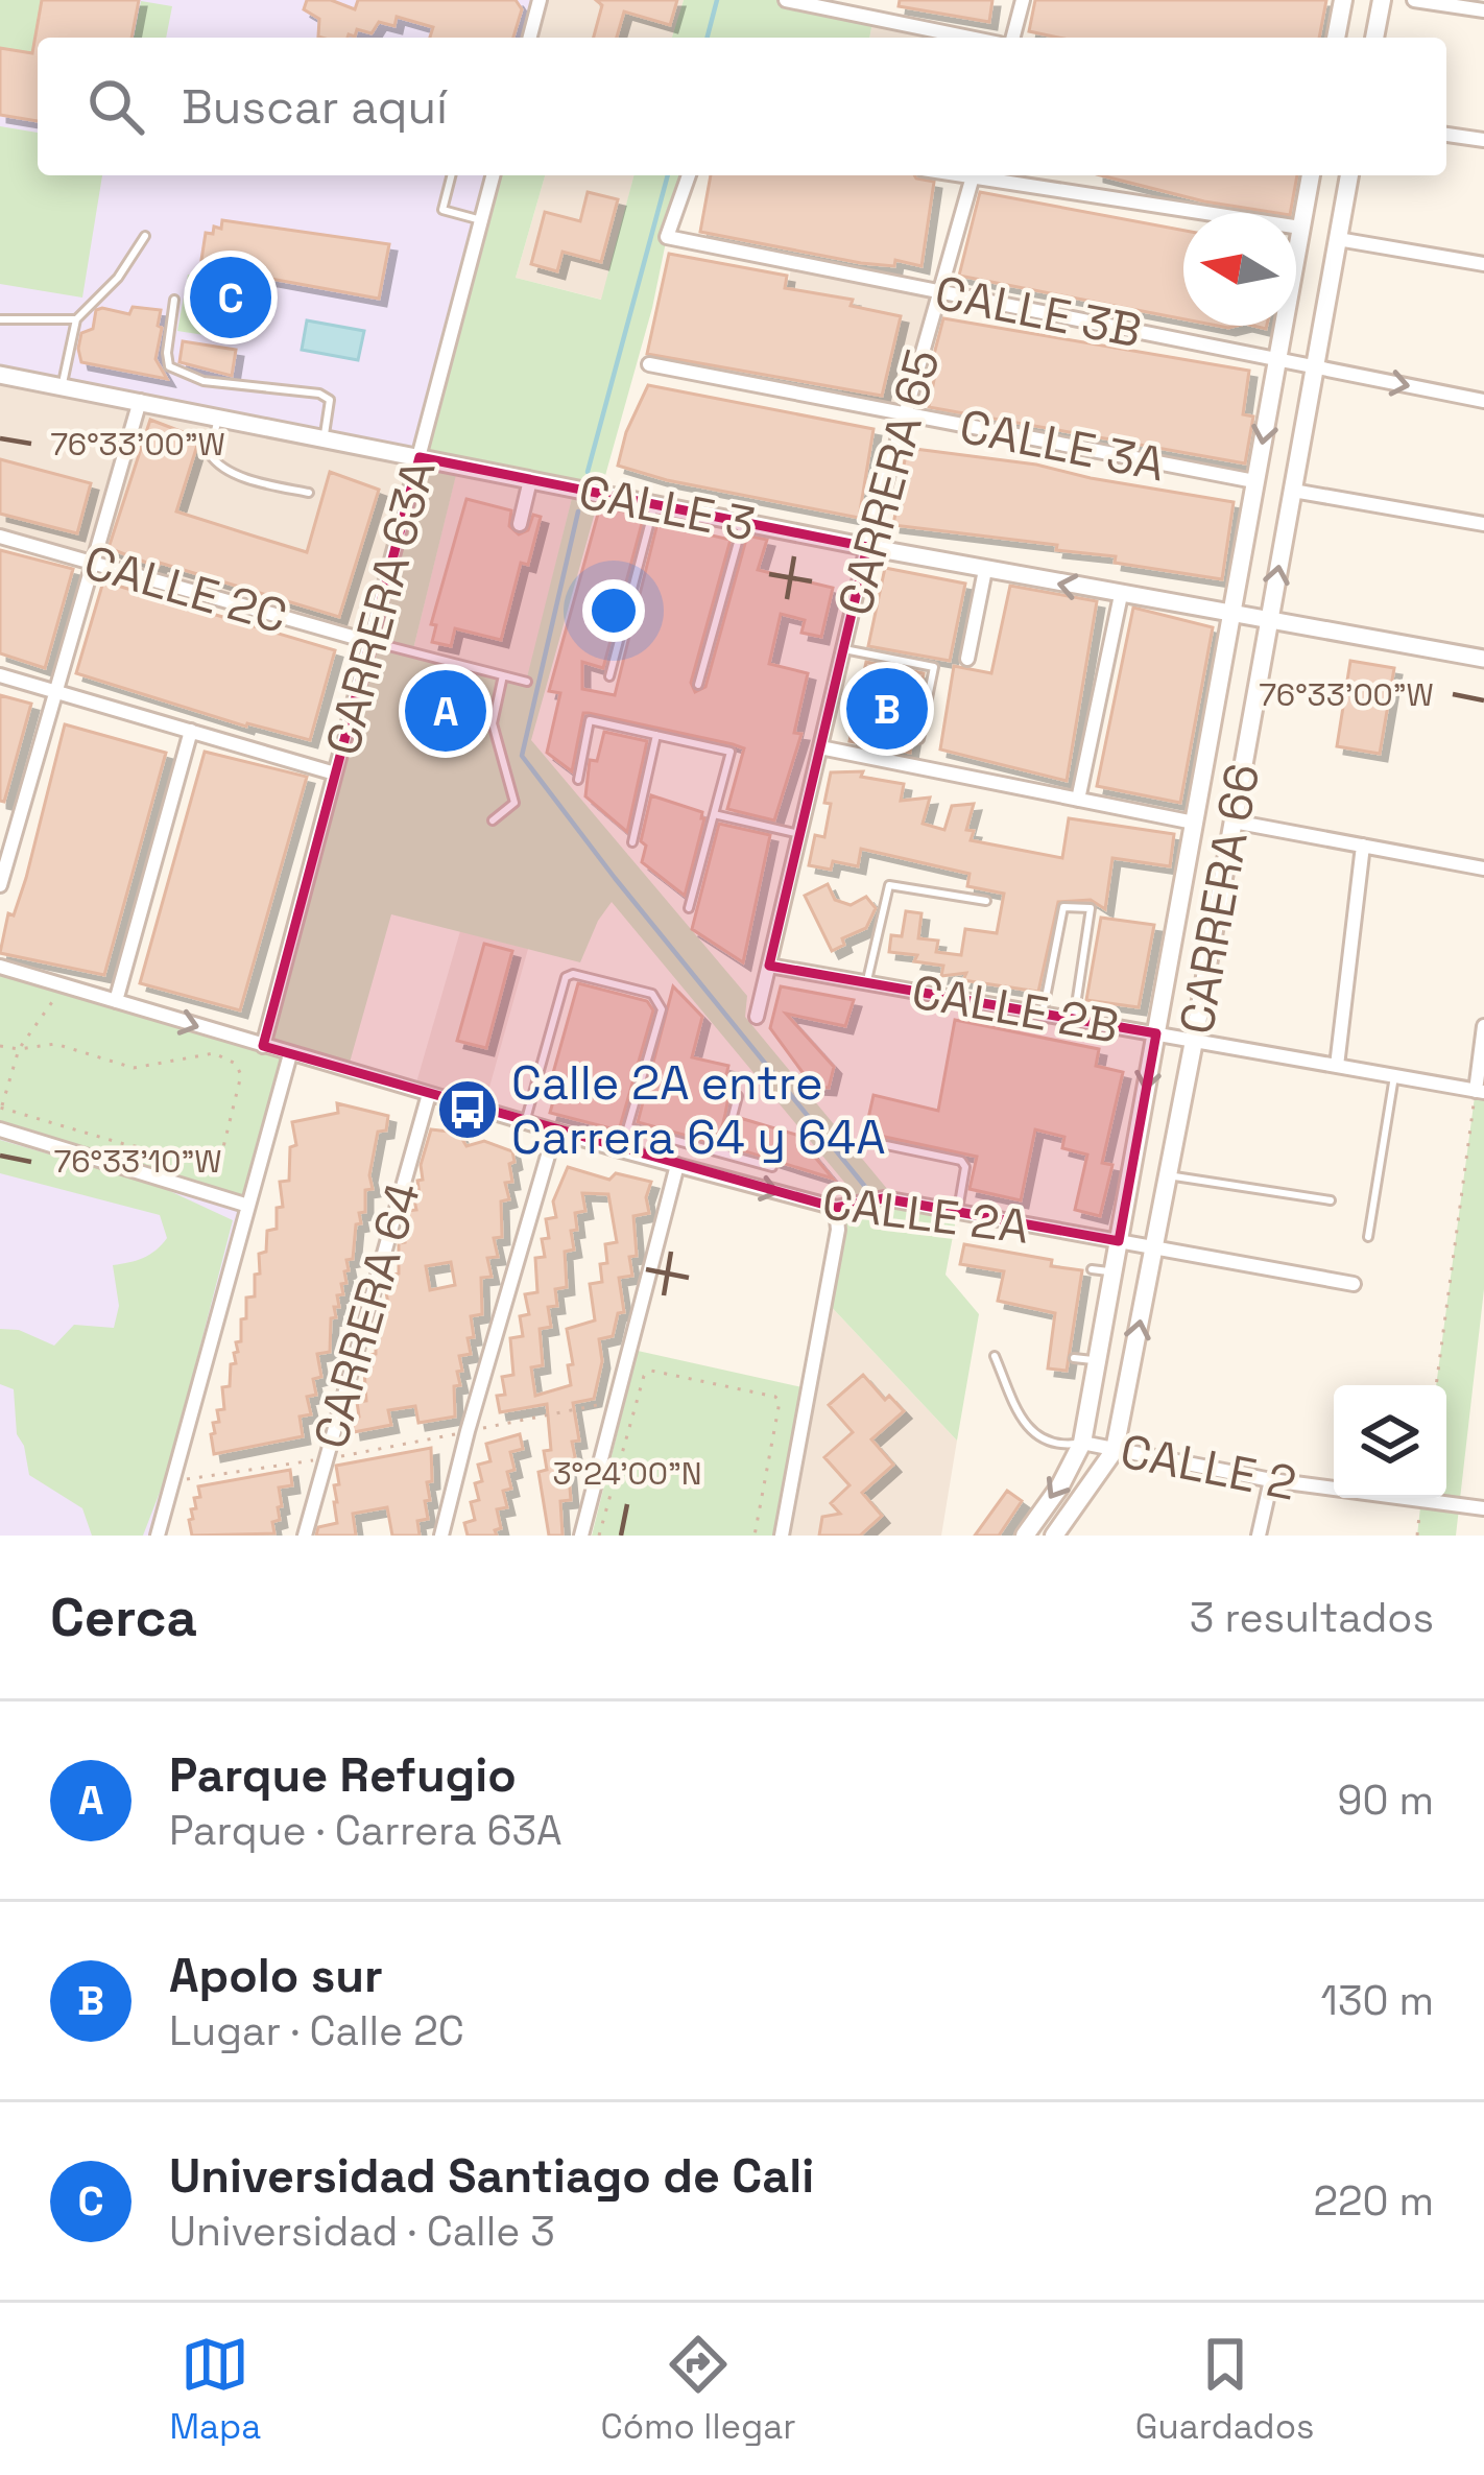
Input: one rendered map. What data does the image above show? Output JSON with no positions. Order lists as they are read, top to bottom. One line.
{"streets":{"main road":["CARRERA 66"],"street":["CALLE 3B","CALLE 3A","CARRERA 65","CALLE 3","CALLE 2C","CARRERA 63A","CALLE 2B","CALLE 2A","CARRERA 64","CALLE 2"]},"crossings":[["CALLE 3B","CARRERA 65"],["CALLE 3B","CARRERA 66"],["CALLE 3A","CARRERA 65"],["CALLE 3A","CARRERA 66"],["CARRERA 65","CALLE 3"],["CARRERA 65","CALLE 2B"],["CALLE 3","CARRERA 63A"],["CALLE 3","CARRERA 66"],["CALLE 2C","CARRERA 63A"],["CARRERA 63A","CALLE 2A"],["CARRERA 66","CALLE 2B"],["CARRERA 66","CALLE 2A"],["CARRERA 66","CALLE 2"],["CALLE 2A","CARRERA 64"]],"places":{"bus stop":["Calle 2A entre Carrera 64 y 64A"]},"north":"left","page":{"search":"Buscar aquí","pins":["C","B","A"],"heading":["Cerca","3 resultados"],"list":[{"mark":"A","name":"Parque Refugio","note":"Parque · Carrera 63A","value":"90 m"},{"mark":"B","name":"Apolo sur","note":"Lugar · Calle 2C","value":"130 m"},{"mark":"C","name":"Universidad Santiago de Cali","note":"Universidad · Calle 3","value":"220 m"}],"nav":["Mapa","Cómo llegar","Guardados"]},"coordinates":["76°33'00\"W","76°33'10\"W","3°24'00\"N"]}
